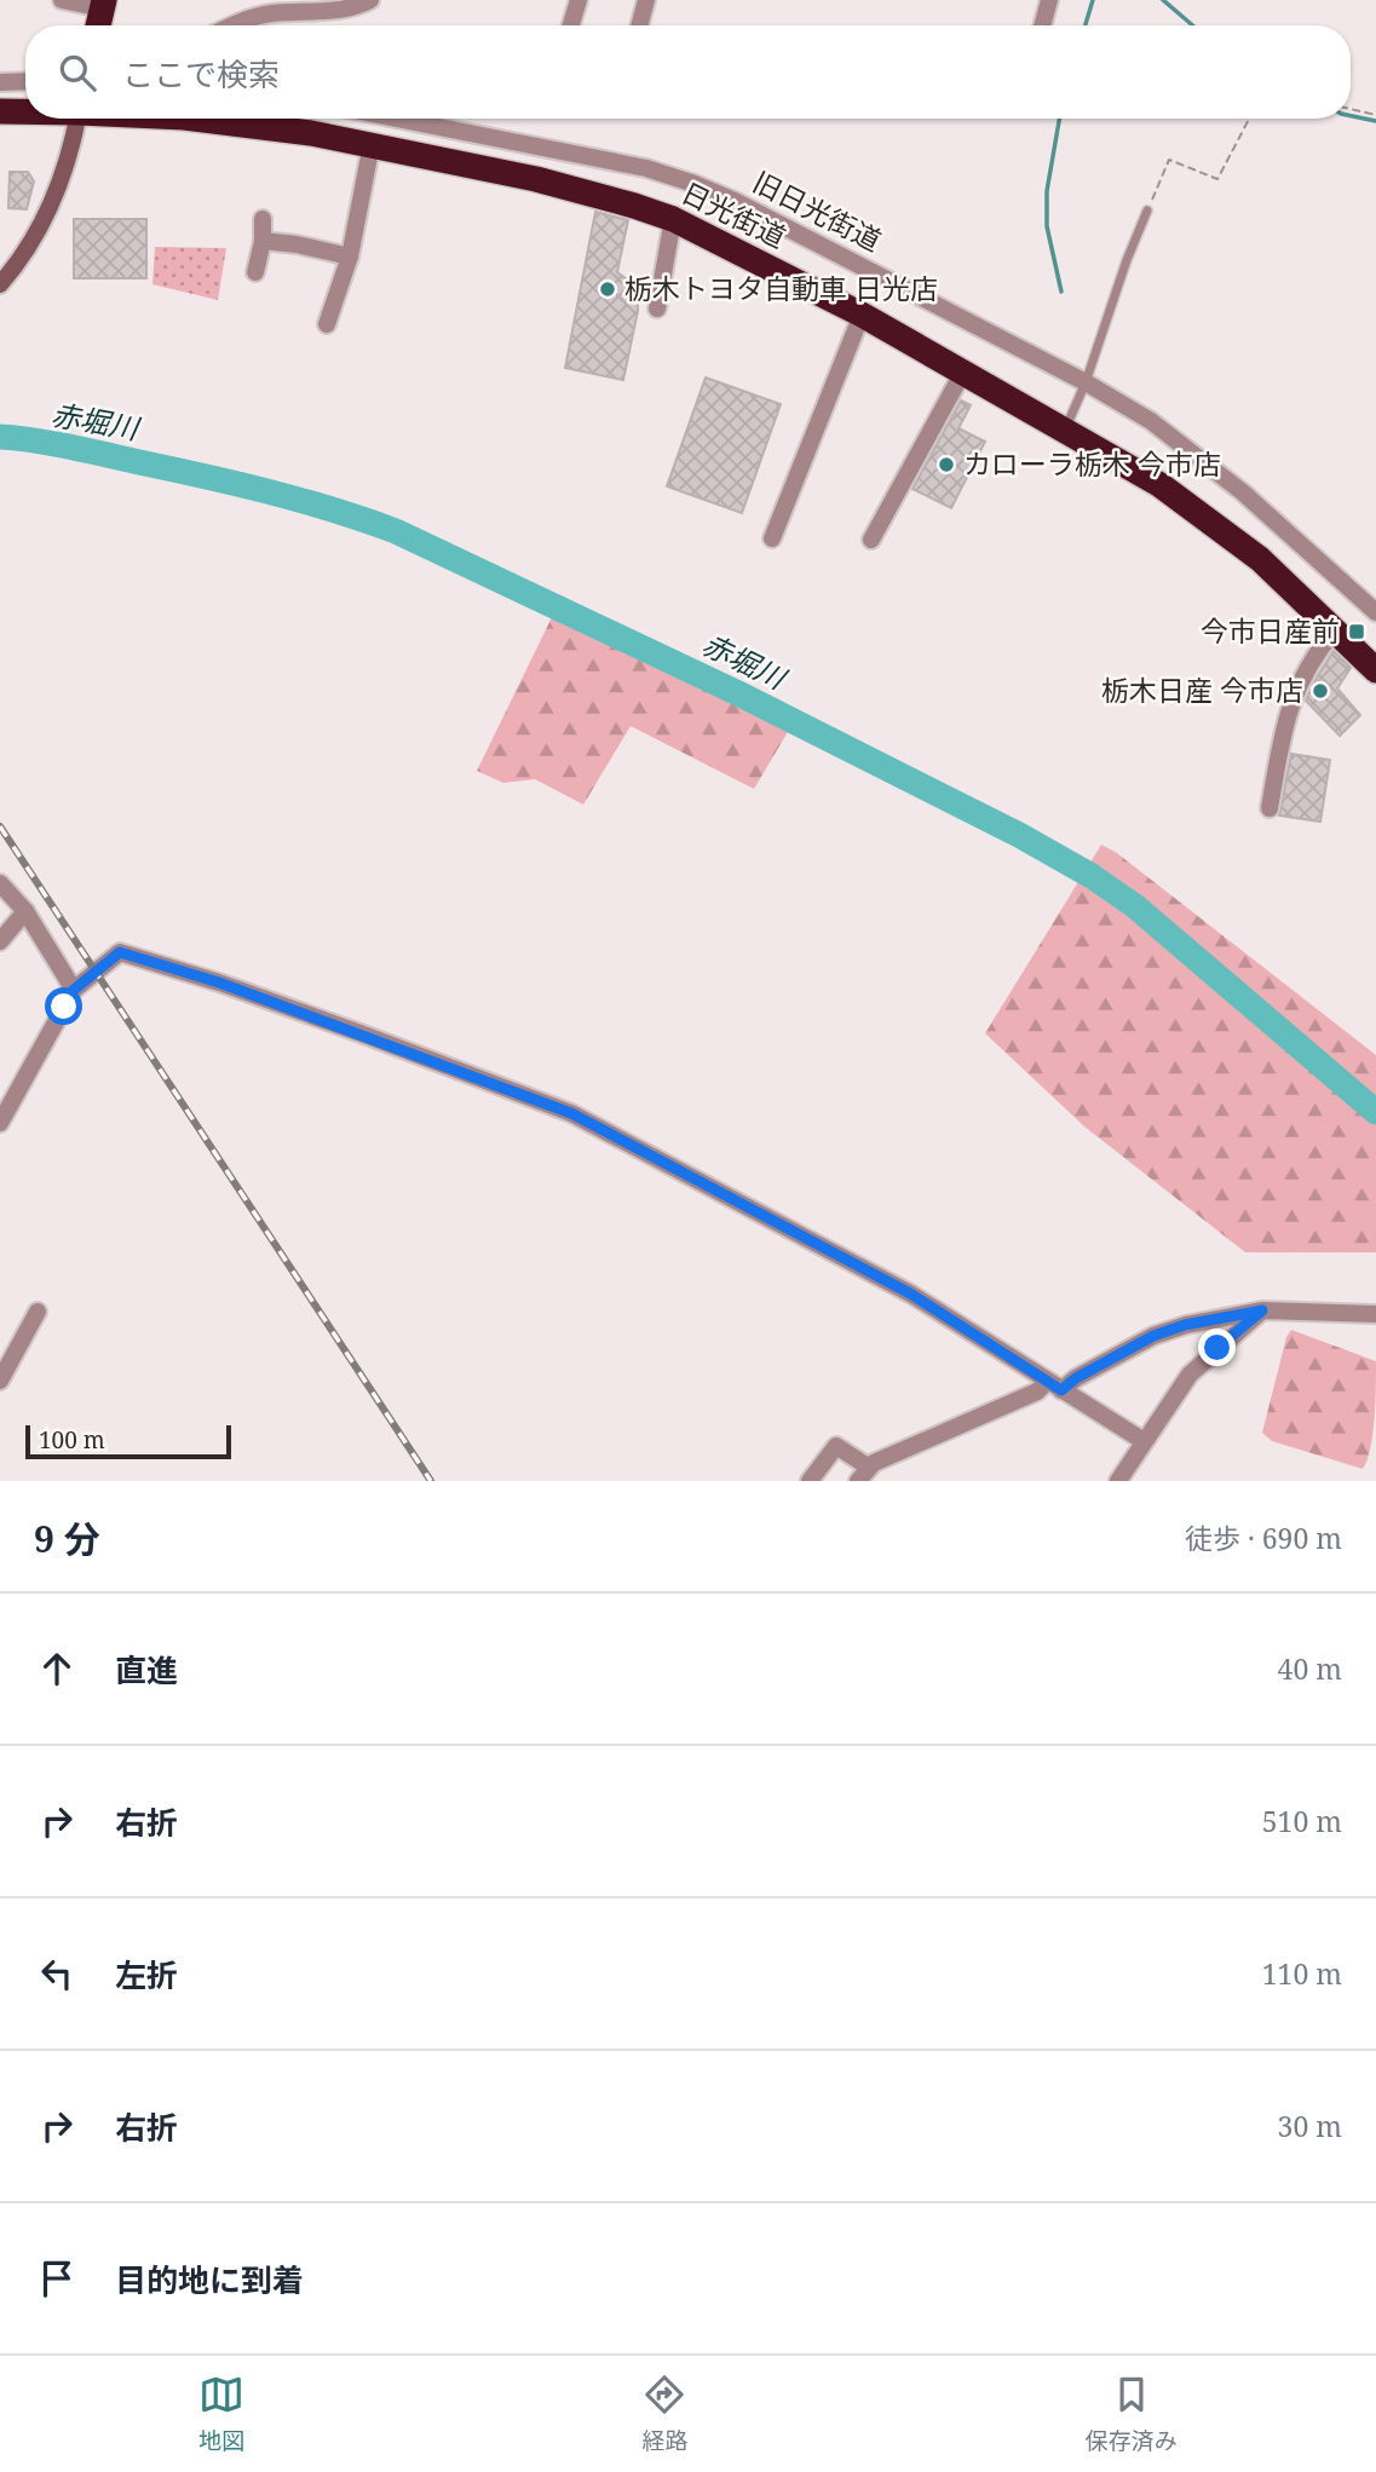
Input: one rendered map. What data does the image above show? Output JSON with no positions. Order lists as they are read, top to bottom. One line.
{"streets":{"highway":["日光街道"],"street":["旧日光街道"]},"water":["赤堀川"],"places":{"other":["栃木トヨタ自動車 日光店","カローラ栃木 今市店","栃木日産 今市店"],"transit":["今市日産前"]},"scale_bar":"100 m","page":{"search":"ここで検索","scale":"100 m","heading":["9 分","徒歩 · 690 m"],"list":[["直進","40 m"],["右折","510 m"],["左折","110 m"],["右折","30 m"],"目的地に到着"],"nav":["地図","経路","保存済み"]}}
